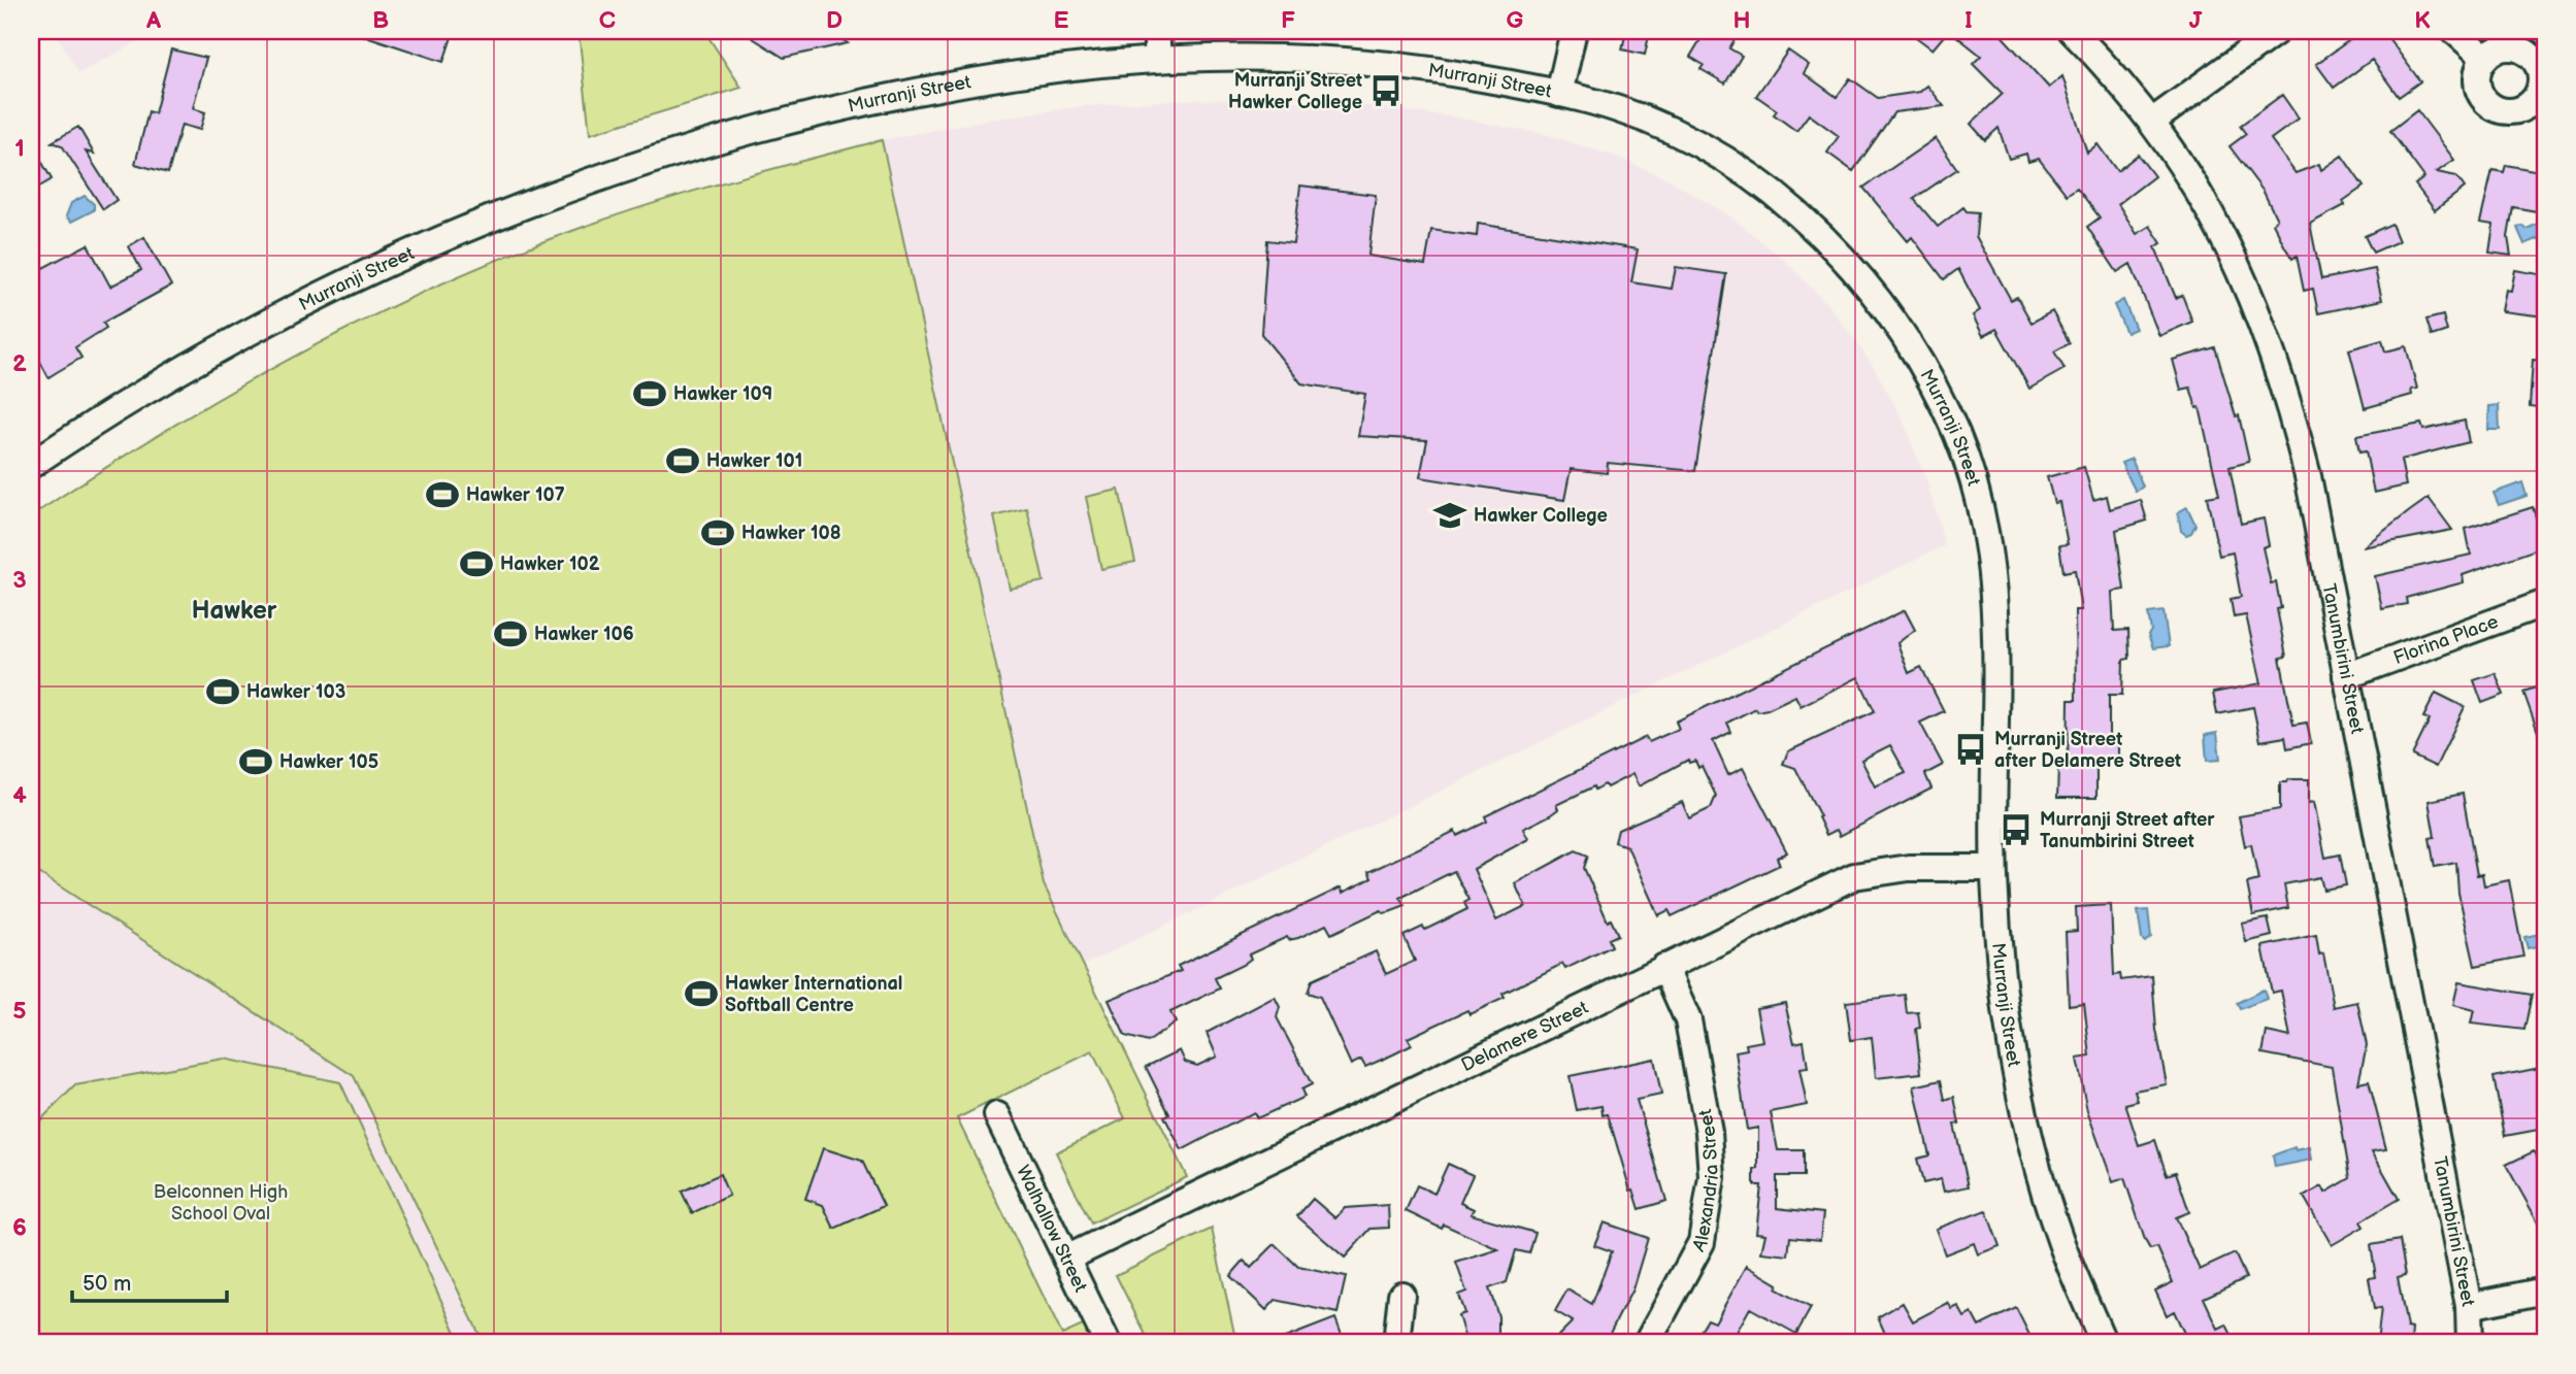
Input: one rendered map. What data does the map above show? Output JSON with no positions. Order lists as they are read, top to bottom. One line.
{"streets":{"street":["Murranji Street","Florina Place","Tanumbirini Street","Delamere Street","Alexandria Street","Walhallow Street"]},"crossings":[["Murranji Street","Delamere Street"],["Florina Place","Tanumbirini Street"],["Delamere Street","Alexandria Street"],["Delamere Street","Walhallow Street"]],"districts":["Hawker"],"parks":["Belconnen High School Oval"],"places":{"bus stop":["Murranji Street Hawker College","Murranji Street after Delamere Street","Murranji Street after Tanumbirini Street"],"sports":["Hawker 109","Hawker 101","Hawker 107","Hawker 108","Hawker 102","Hawker 106","Hawker 103","Hawker 105","Hawker International Softball Centre"],"school or university":["Hawker College"]},"scale_bar":"50 m","grid":{"columns":["A","B","C","D","E","F","G","H","I","J","K"],"rows":["1","2","3","4","5","6"]}}
